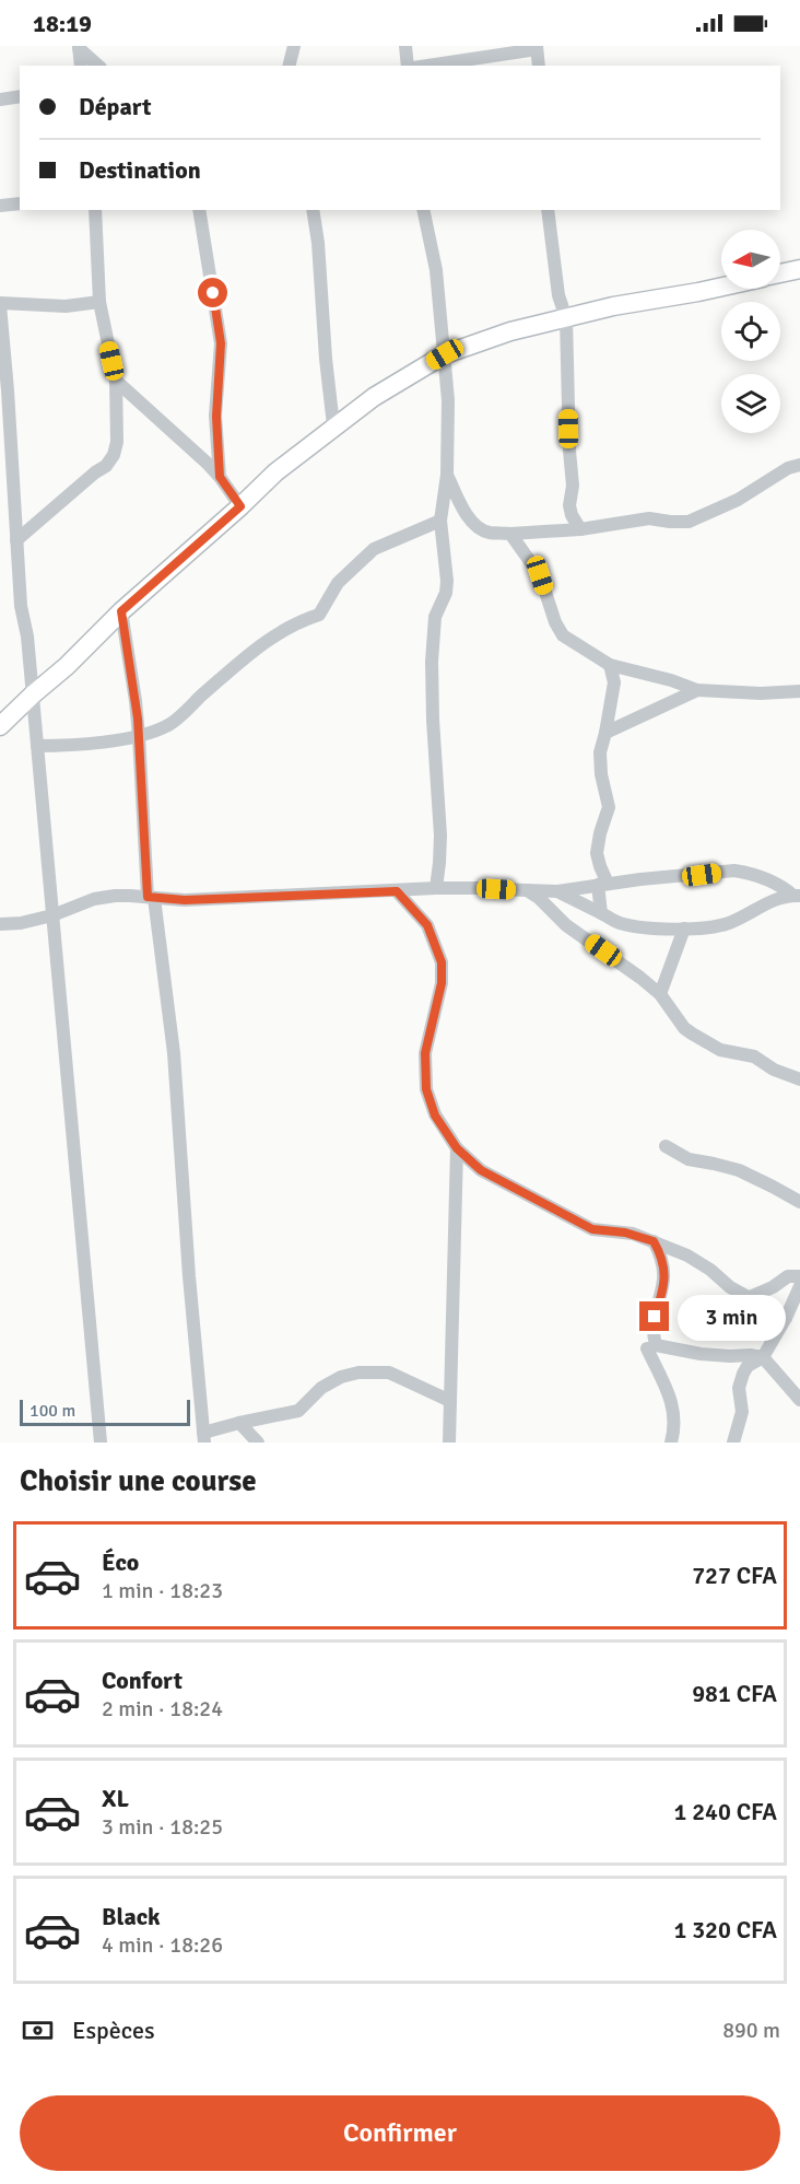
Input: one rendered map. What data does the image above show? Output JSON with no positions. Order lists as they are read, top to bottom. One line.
{"scale_bar":"100 m","north":"left","page":{"status":"18:19","banner":["Départ","Destination"],"bubble":"3 min","scale":"100 m","heading":"Choisir une course","list":[{"name":"Éco","note":"1 min · 18:23","value":"727 CFA"},{"name":"Confort","note":"2 min · 18:24","value":"981 CFA"},{"name":"XL","note":"3 min · 18:25","value":"1 240 CFA"},{"name":"Black","note":"4 min · 18:26","value":"1 320 CFA"}],"pay":["Espèces","890 m"],"buttons":"Confirmer"}}
